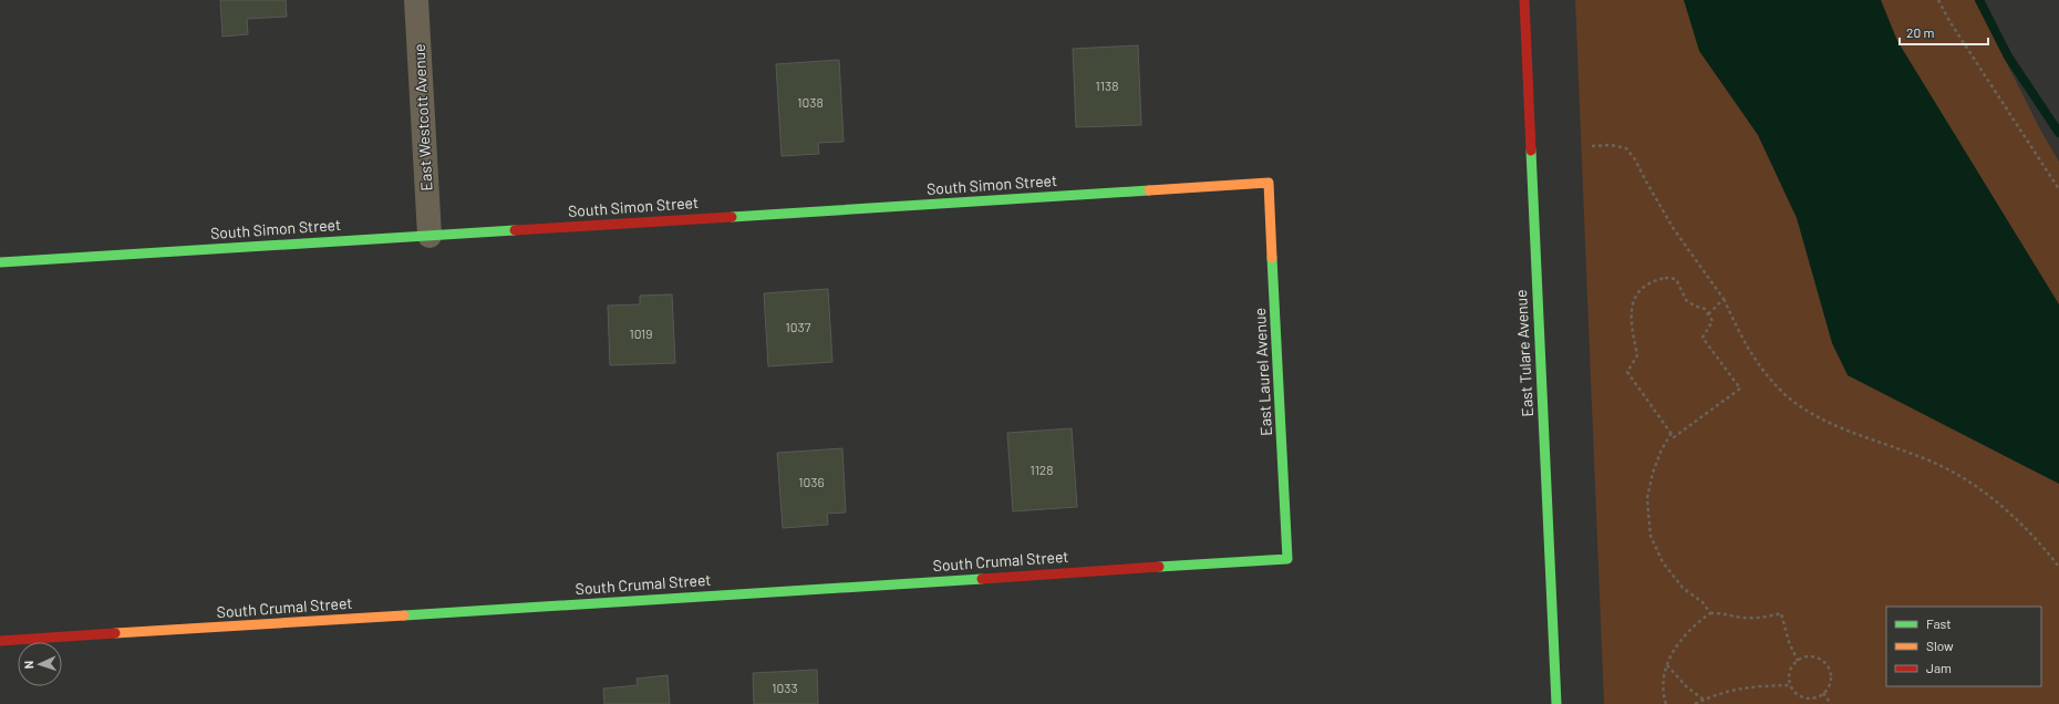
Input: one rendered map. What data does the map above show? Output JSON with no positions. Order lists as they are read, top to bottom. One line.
{"streets":{"street":["East Westcott Avenue","South Simon Street","East Tulare Avenue","East Laurel Avenue","South Crumal Street"]},"crossings":[["East Westcott Avenue","South Simon Street"],["South Simon Street","East Laurel Avenue"],["East Laurel Avenue","South Crumal Street"]],"house_numbers":["1138","1038","1037","1019","1128","1036","1033"],"legend":["Fast","Slow","Jam"],"scale_bar":"20 m","north":"left"}
